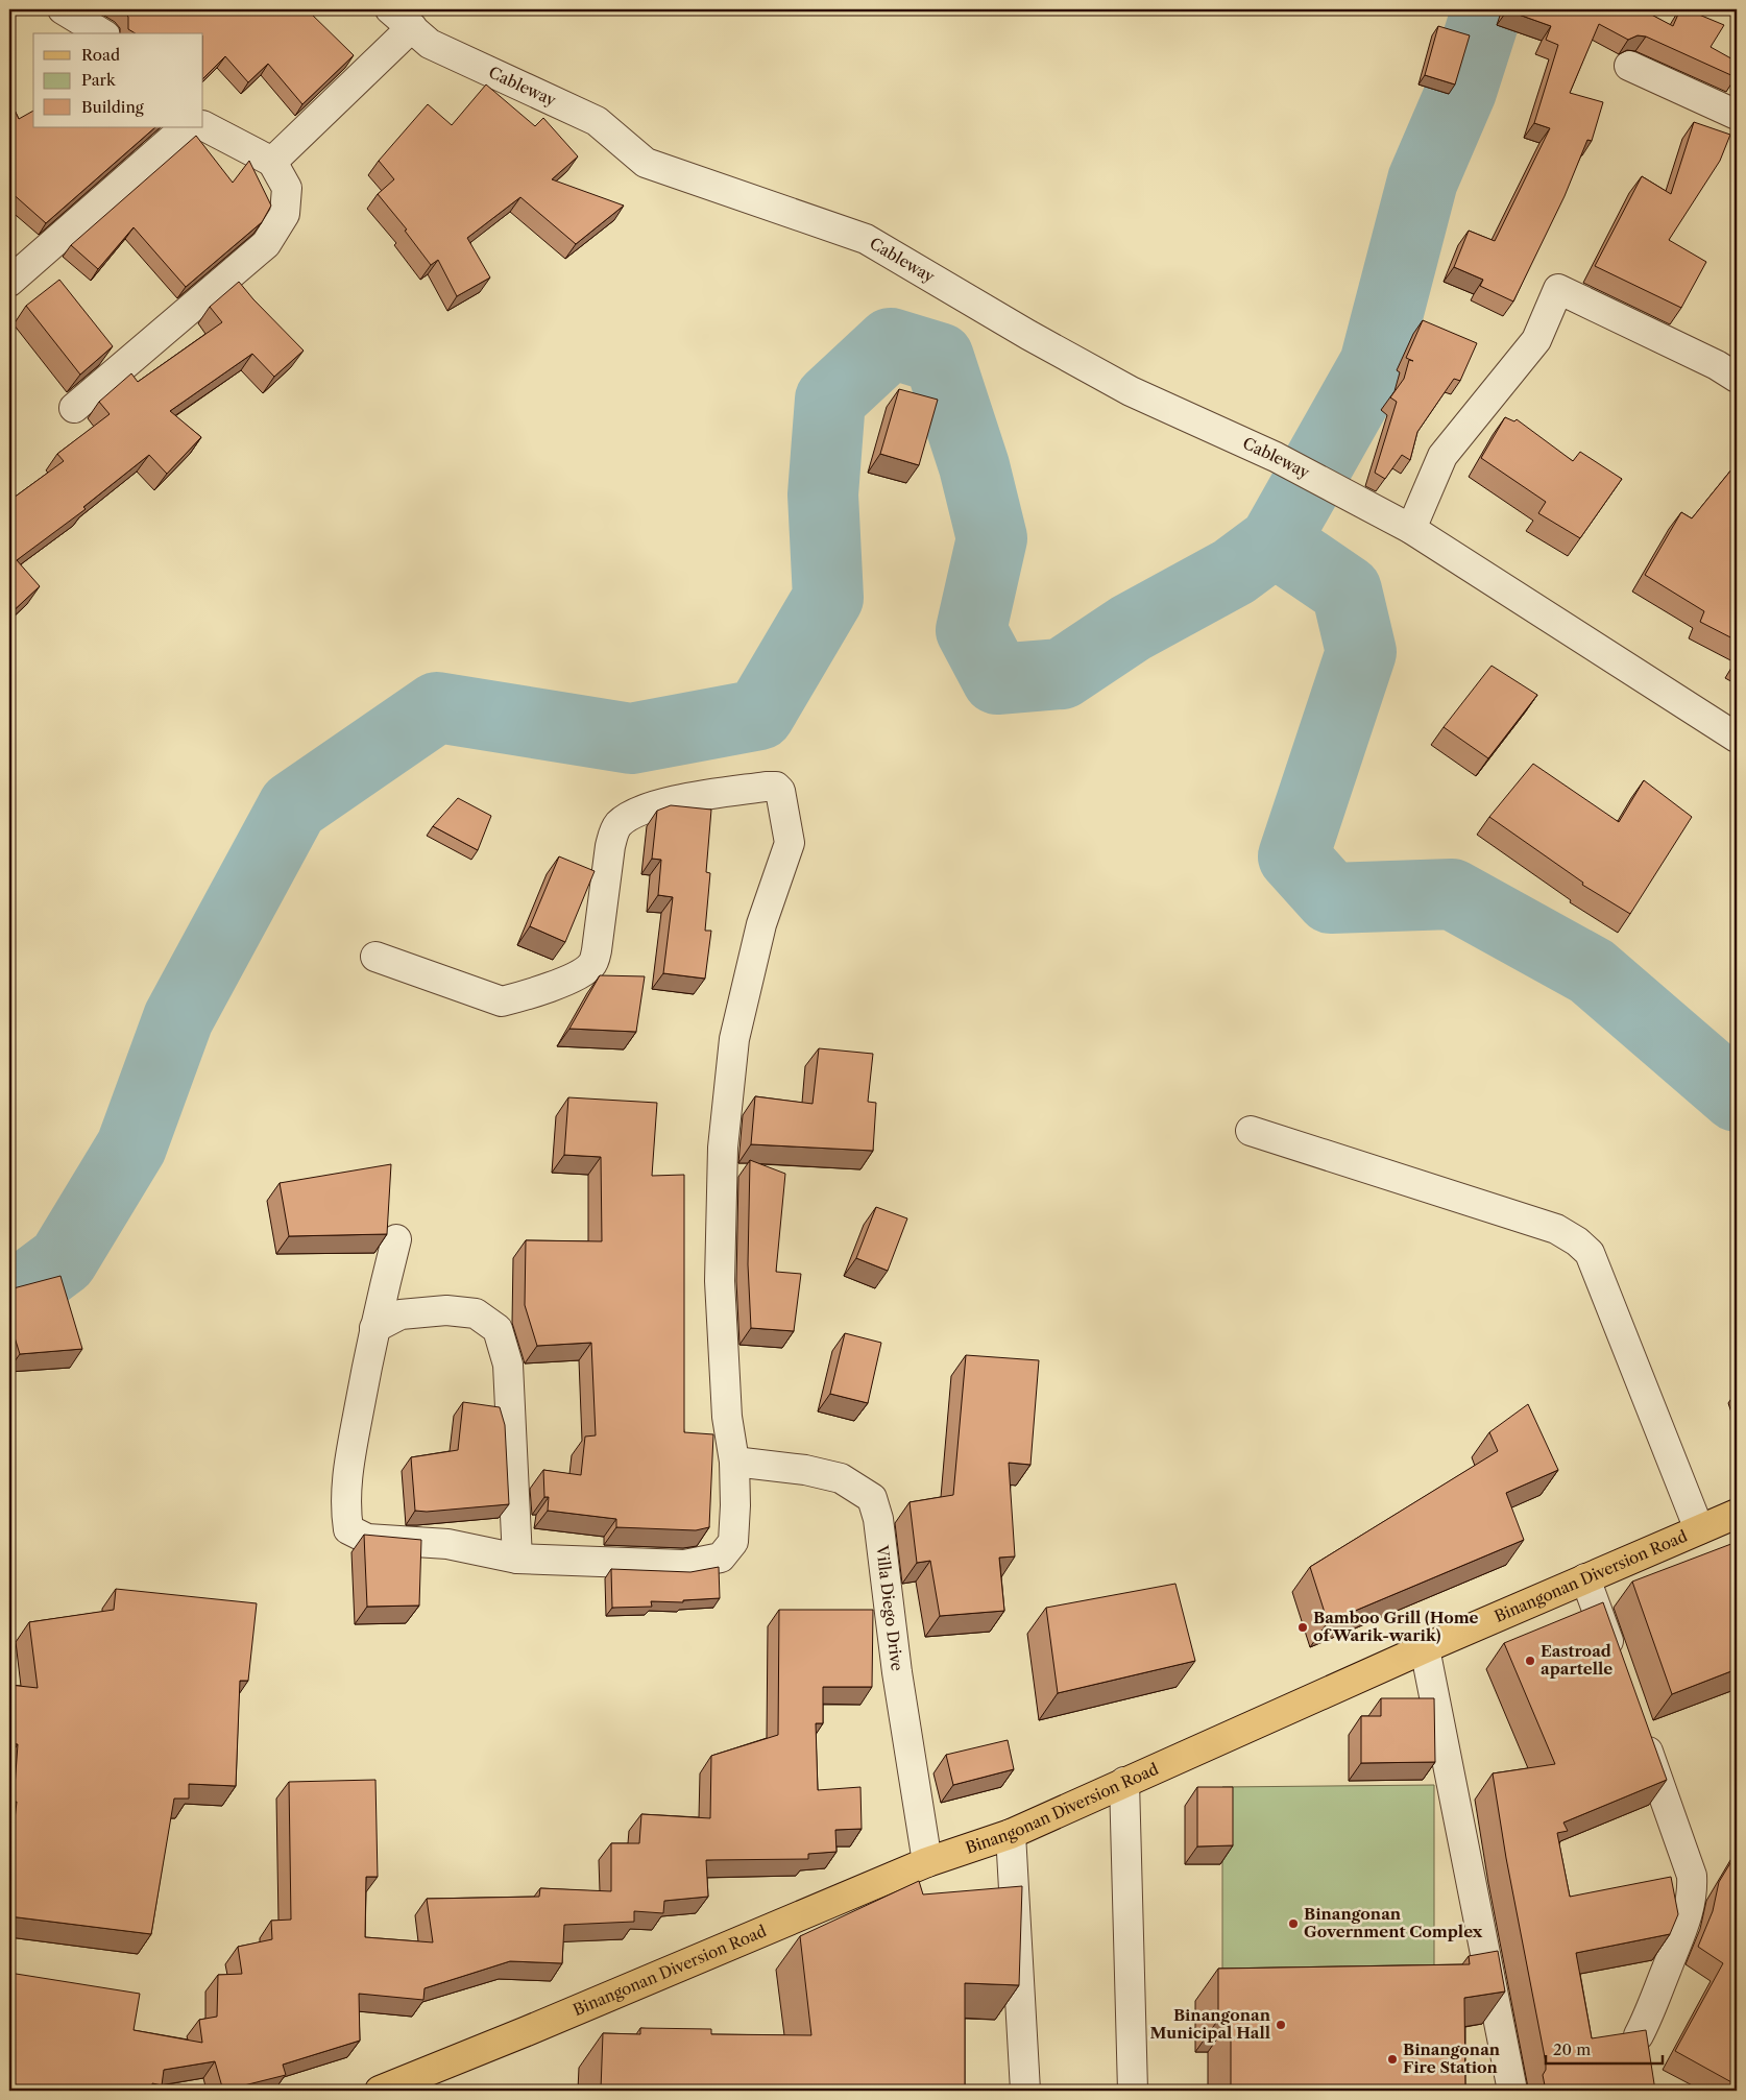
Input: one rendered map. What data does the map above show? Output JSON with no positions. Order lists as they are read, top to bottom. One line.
{"streets":{"main road":["Binangonan Diversion Road"],"street":["Cableway","Villa Diego Drive"]},"crossings":[["Binangonan Diversion Road","Villa Diego Drive"]],"places":["Bamboo Grill (Home of Warik-warik)","Eastroad apartelle","Binangonan Government Complex","Binangonan Municipal Hall","Binangonan Fire Station"],"legend":["Road","Park","Building"],"scale_bar":"20 m"}
